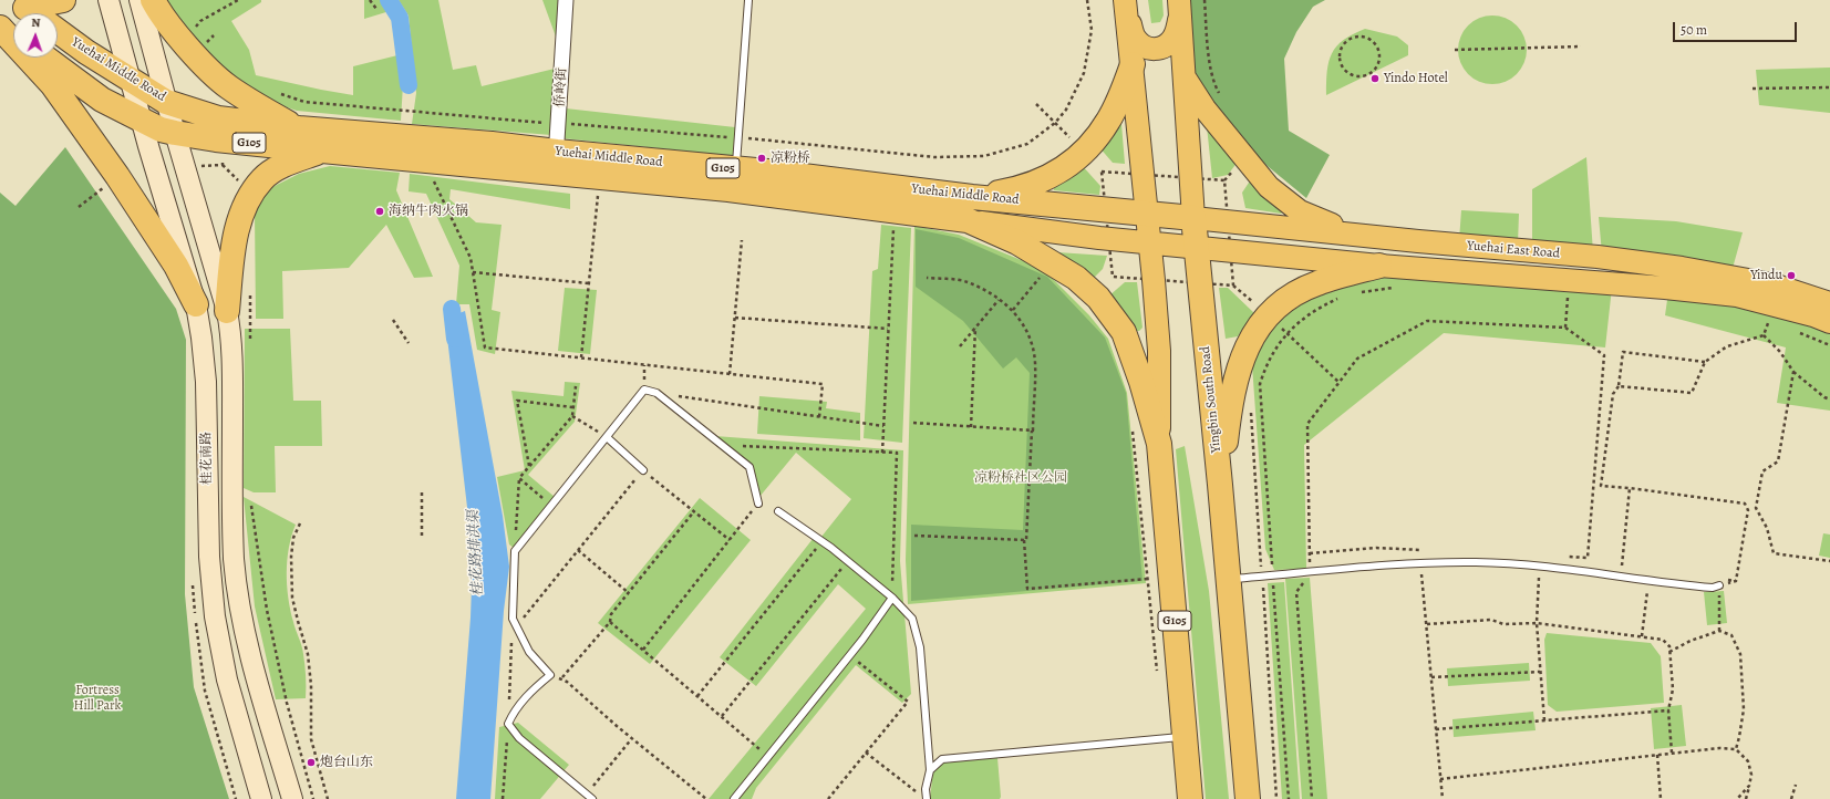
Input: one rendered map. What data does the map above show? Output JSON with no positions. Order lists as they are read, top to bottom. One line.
{"streets":{"highway":["Yuehai Middle Road","G105","Yingbin South Road"],"main road":["Yuehai East Road","桂花南路"],"street":["侨岭街"]},"crossings":[["Yuehai Middle Road","侨岭街"],["Yuehai Middle Road","G105"],["Yuehai Middle Road","Yuehai East Road"],["Yuehai Middle Road","Yingbin South Road"],["Yuehai Middle Road","桂花南路"],["G105","桂花南路"],["Yuehai East Road","Yingbin South Road"]],"water":["桂花路排洪渠"],"parks":["凉粉桥社区公园","Fortress Hill Park"],"places":["Yindo Hotel","凉粉桥","海纳牛肉火锅","Yindu","炮台山东"],"scale_bar":"50 m","north":"top"}
